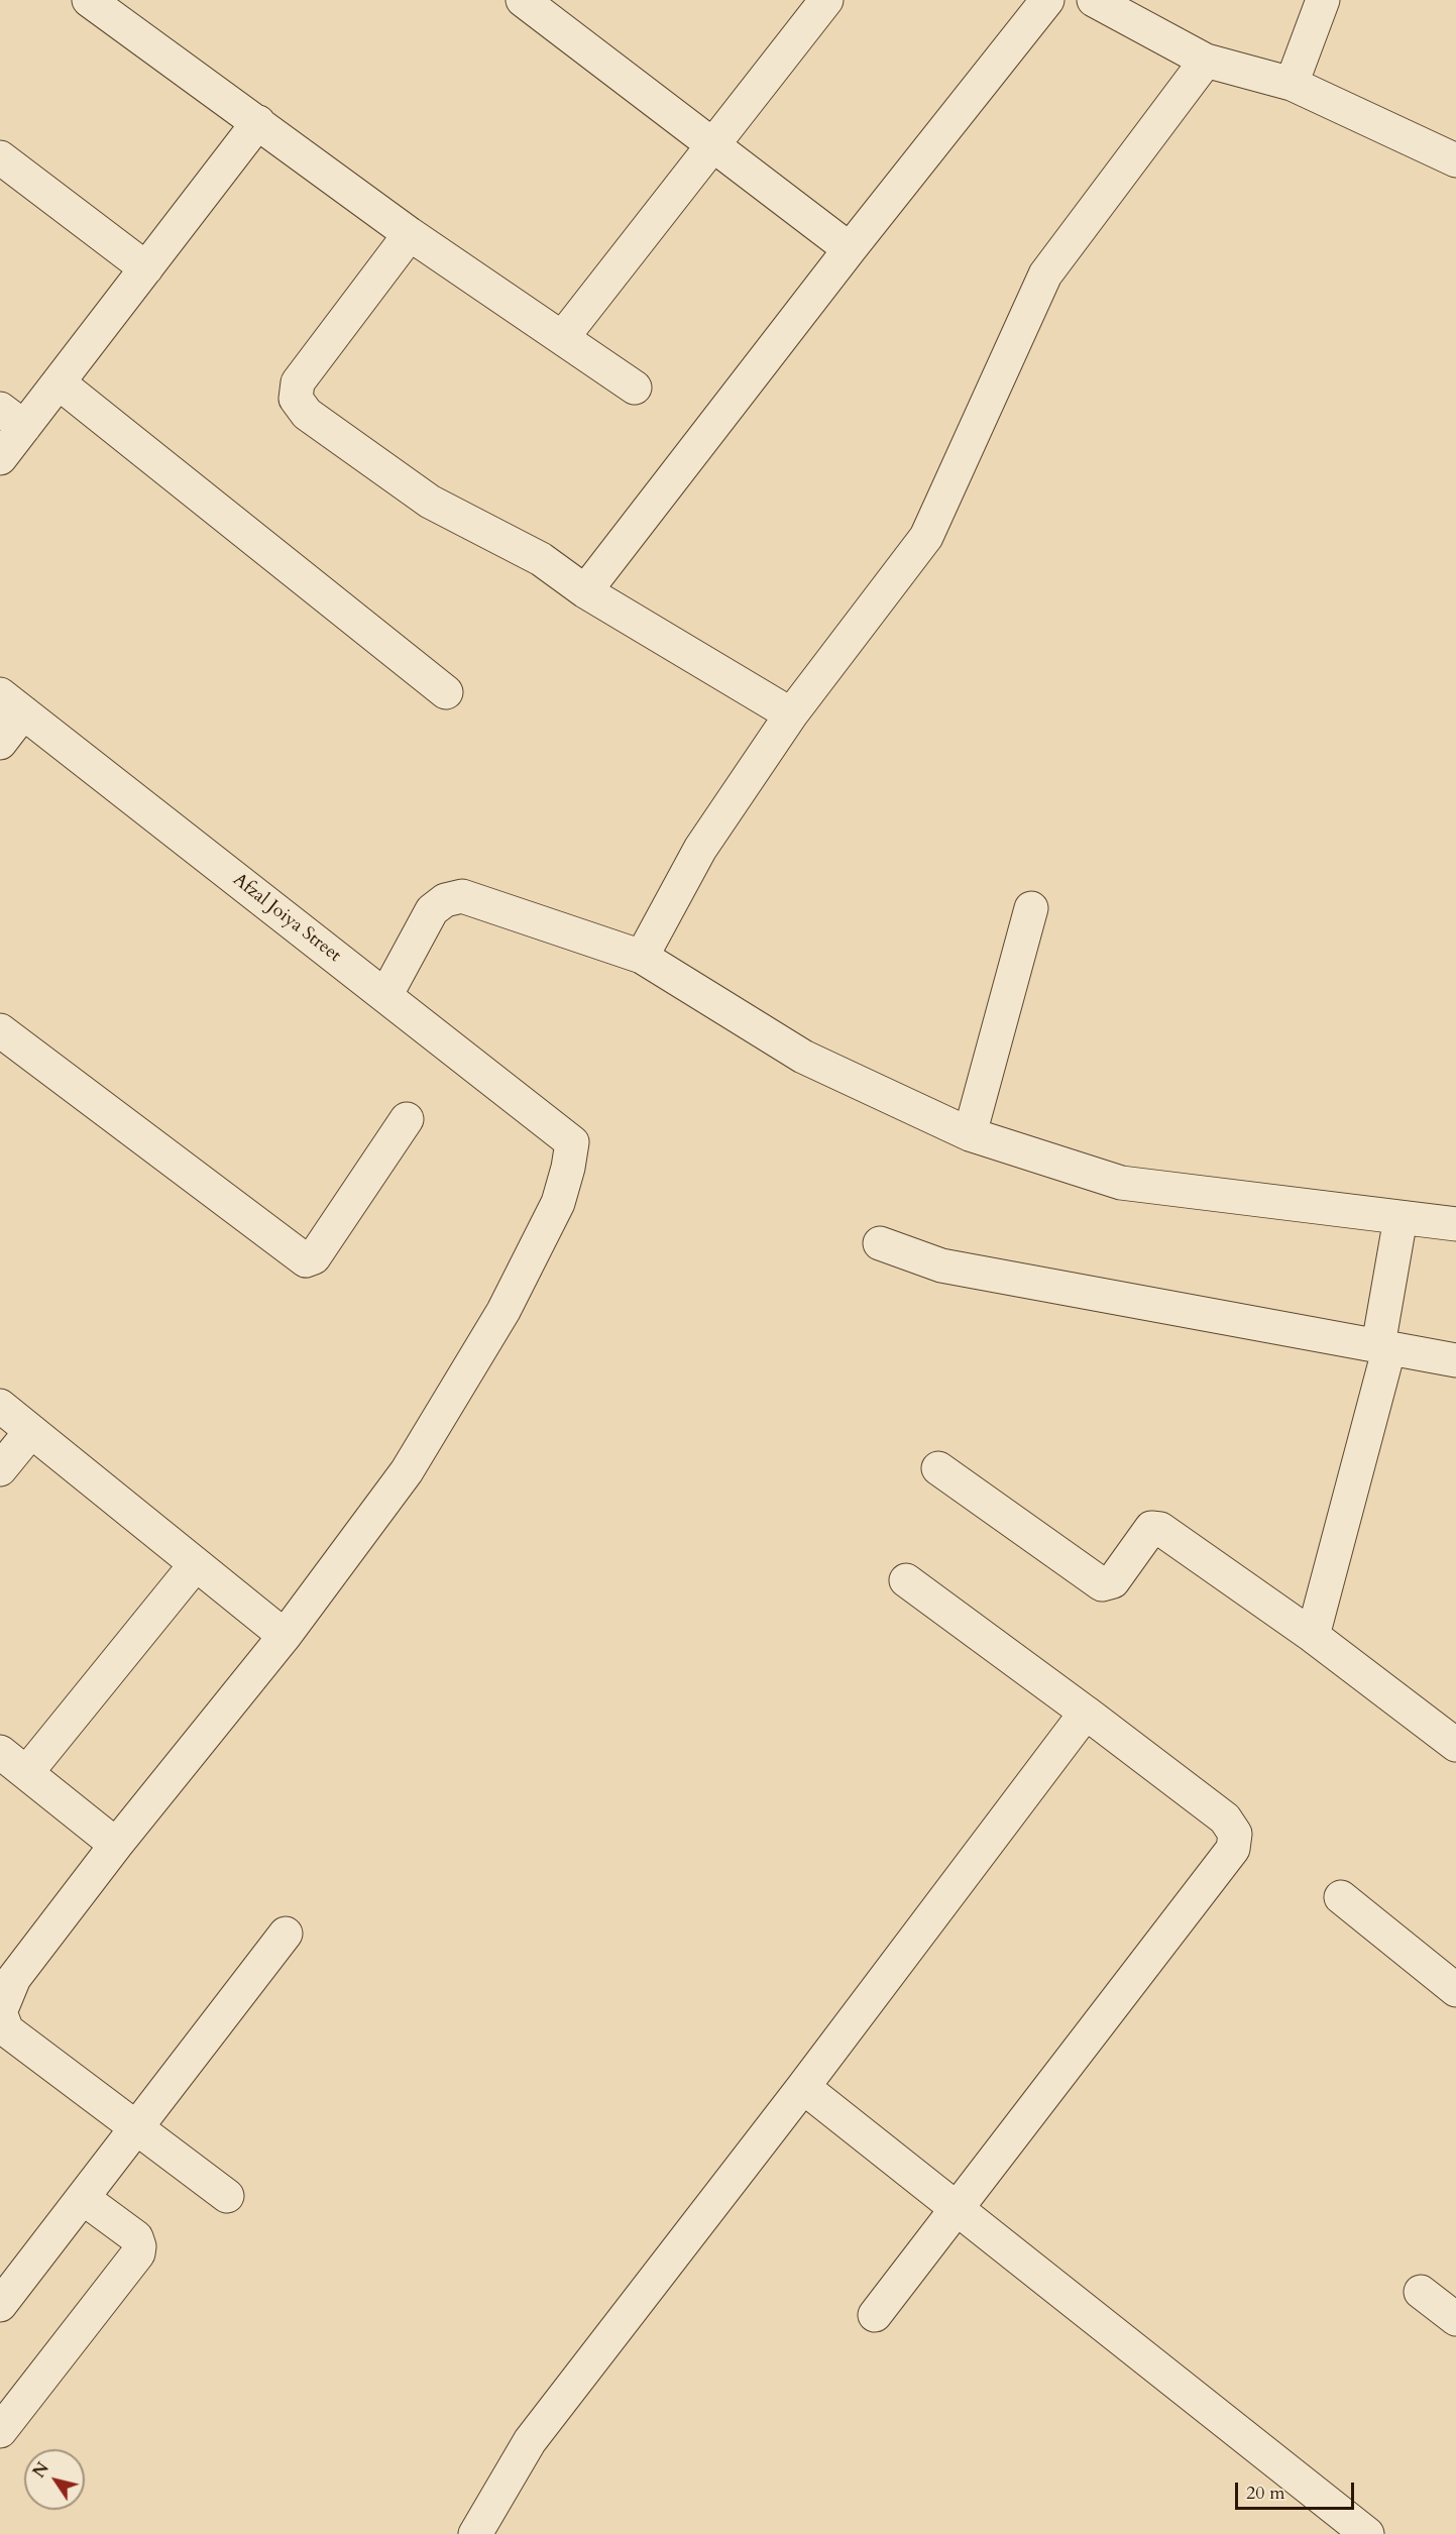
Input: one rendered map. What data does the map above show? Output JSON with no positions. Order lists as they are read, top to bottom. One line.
{"streets":{"street":["Afzal Joiya Street"]},"scale_bar":"20 m","north":"top left"}
